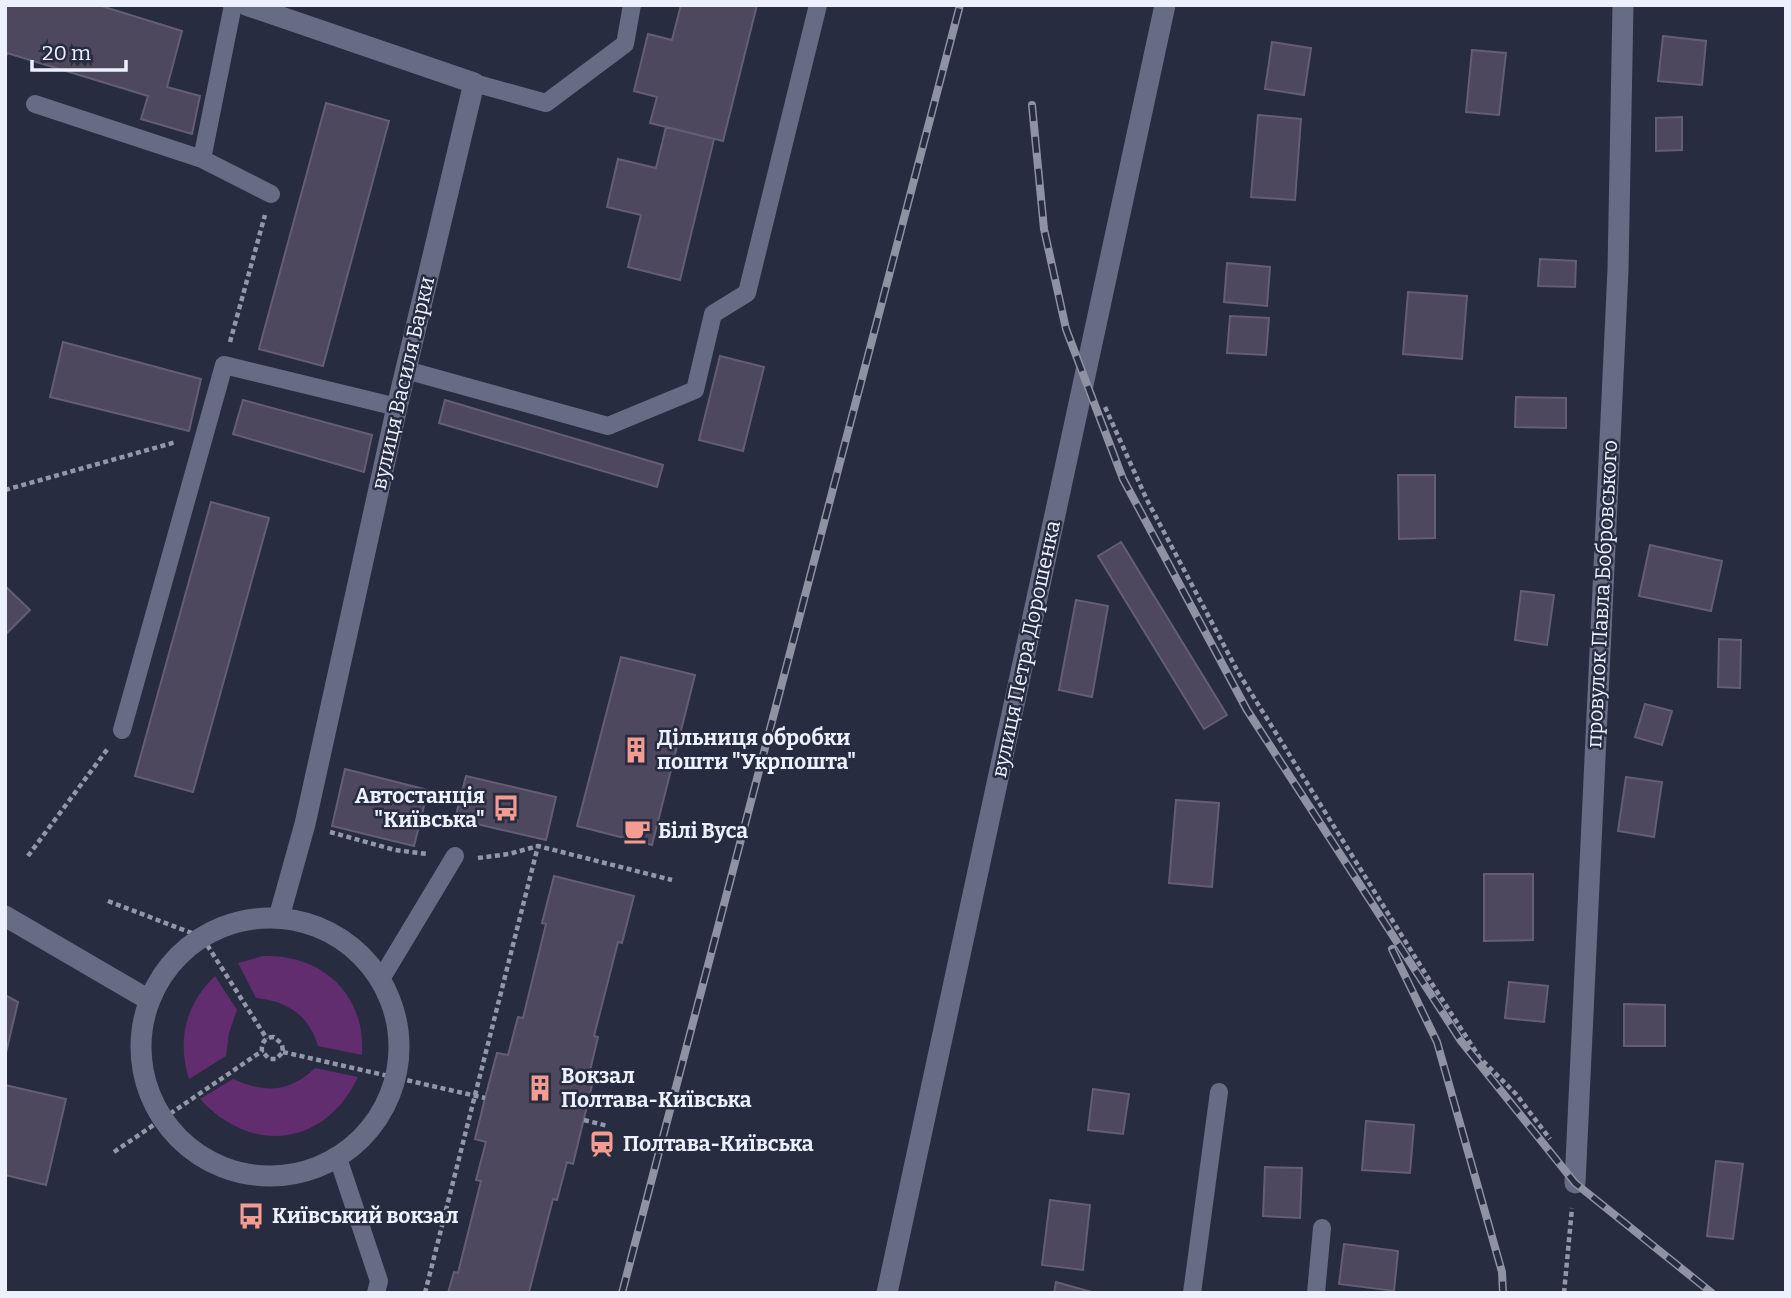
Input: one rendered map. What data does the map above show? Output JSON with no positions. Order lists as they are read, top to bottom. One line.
{"streets":{"street":["вулиця Василя Барки","провулок Павла Бобровського","вулиця Петра Дорошенка"]},"places":{"building":["Дільниця обробки пошти \"Укрпошта\"","Вокзал Полтава-Київська"],"bus stop":["Автостанція \"Київська\"","Київський вокзал"],"cafe":["Білі Вуса"],"station":["Полтава-Київська"]},"scale_bar":"20 m"}
